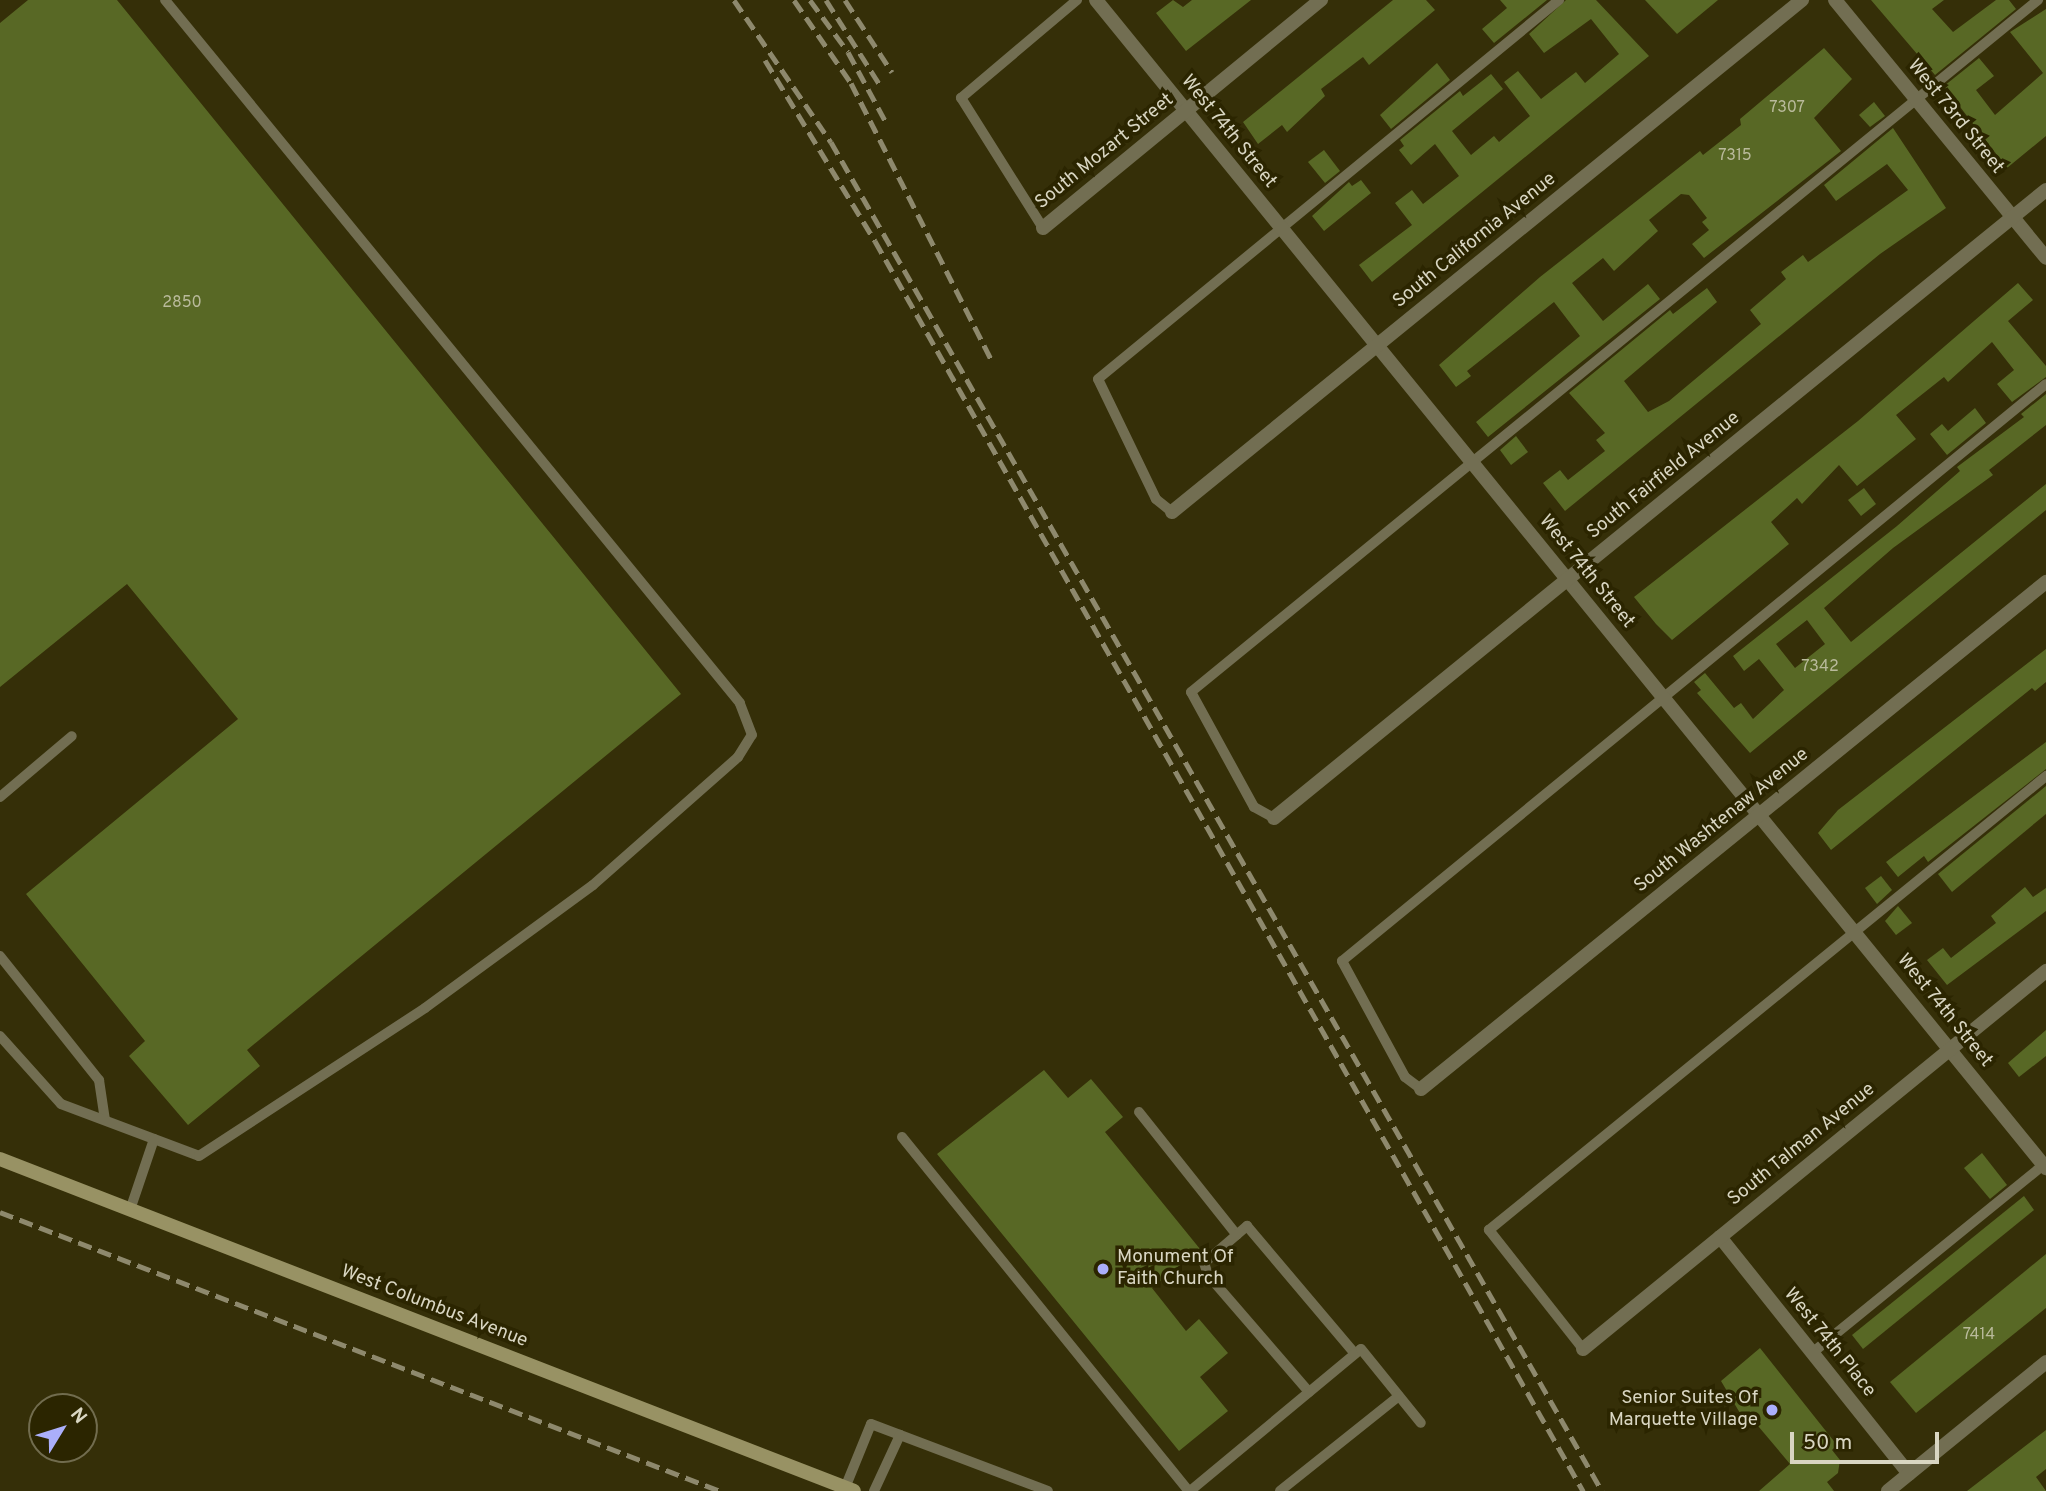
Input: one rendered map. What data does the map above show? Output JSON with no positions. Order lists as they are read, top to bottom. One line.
{"streets":{"main road":["West Columbus Avenue"],"street":["West 73rd Street","West 74th Street","South Mozart Street","South California Avenue","South Fairfield Avenue","South Washtenaw Avenue","South Talman Avenue","West 74th Place"]},"crossings":[["West 73rd Street","South Fairfield Avenue"],["West 74th Street","South Mozart Street"],["West 74th Street","South California Avenue"],["West 74th Street","South Fairfield Avenue"],["West 74th Street","South Washtenaw Avenue"],["West 74th Street","South Talman Avenue"],["South Talman Avenue","West 74th Place"]],"places":["Monument Of Faith Church","Senior Suites Of Marquette Village"],"house_numbers":["7307","7315","2850","7342","7414"],"scale_bar":"50 m","north":"top right"}
